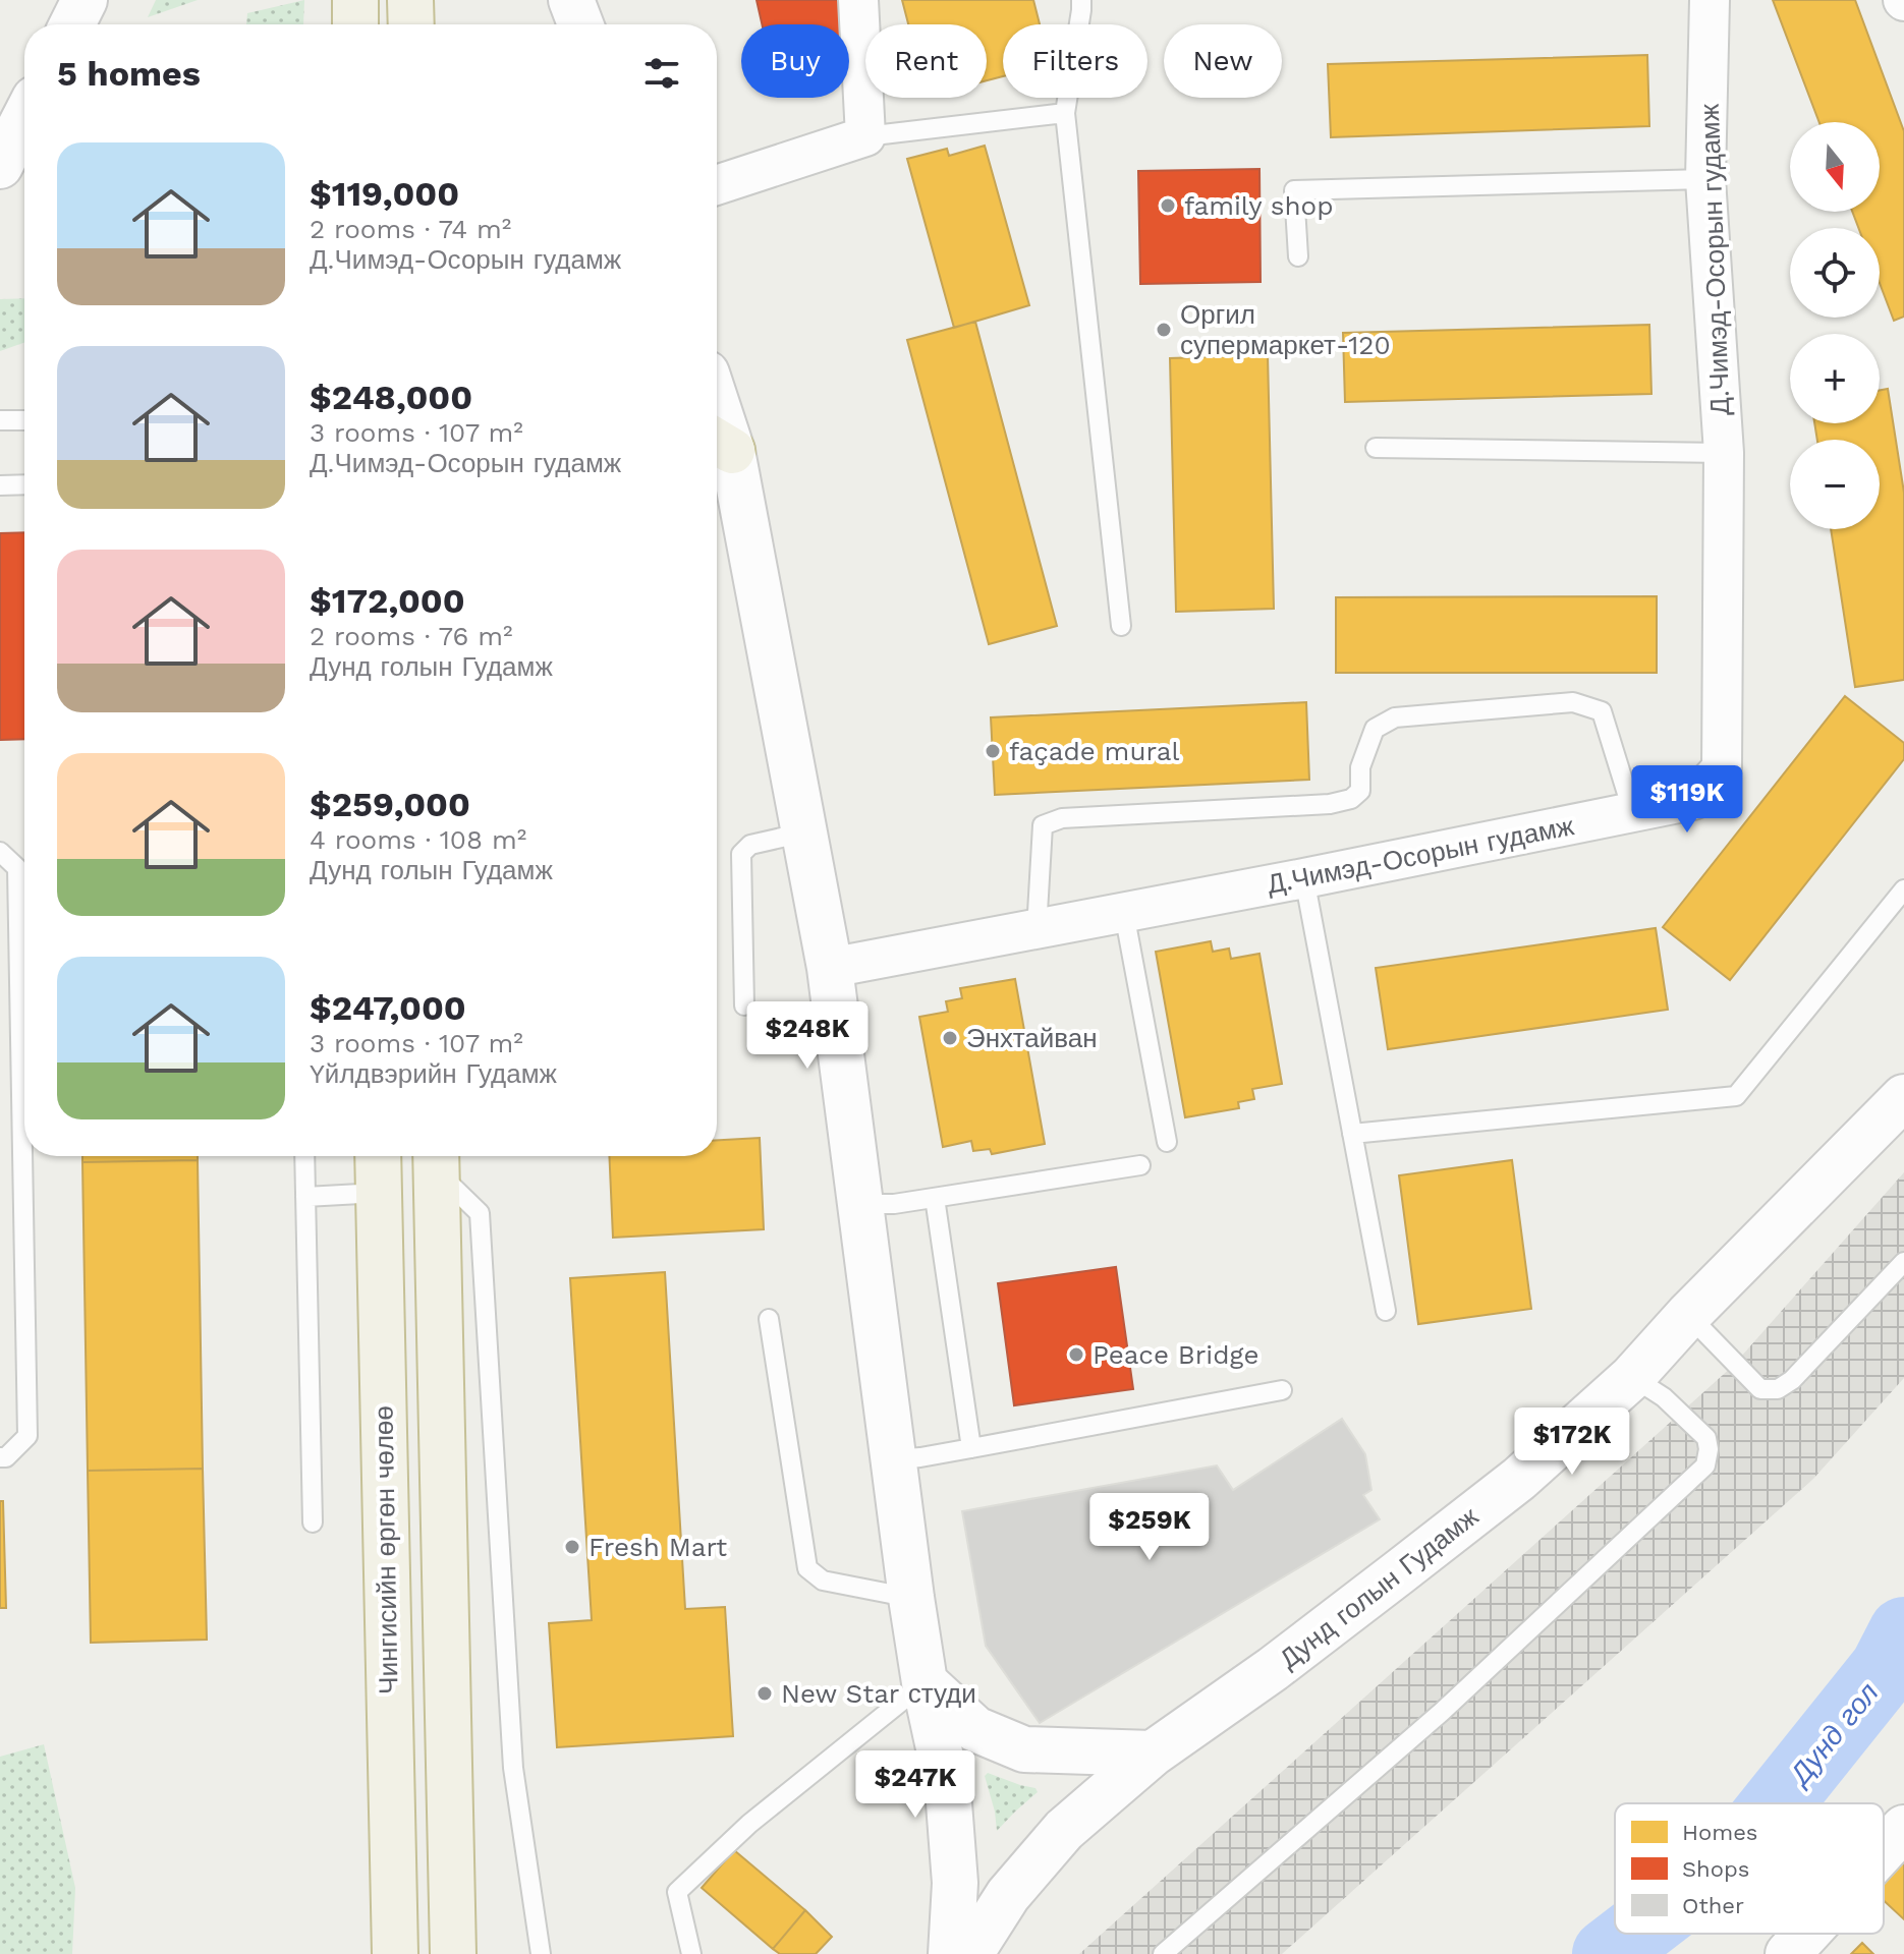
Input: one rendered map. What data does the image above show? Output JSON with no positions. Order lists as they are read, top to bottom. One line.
{"streets":{"highway":["Чингисийн өргөн чөлөө"],"main road":["Дунд голын Гудамж"],"street":["Д.Чимэд-Осорын гудамж"]},"water":["Дунд гол"],"places":["family shop","Оргил супермаркет-120","façade mural","Энхтайван","Peace Bridge","Fresh Mart","New Star студи"],"legend":["Homes","Shops","Other"],"north":"bottom","page":{"chip":["Buy","Rent","Filters","New"],"heading":"5 homes","map_buttons":["+","−"],"list":[{"name":"$119,000","note":"2 rooms · 74 m² · Д.Чимэд-Осорын гудамж"},{"name":"$248,000","note":"3 rooms · 107 m² · Д.Чимэд-Осорын гудамж"},{"name":"$172,000","note":"2 rooms · 76 m² · Дунд голын Гудамж"},{"name":"$259,000","note":"4 rooms · 108 m² · Дунд голын Гудамж"},{"name":"$247,000","note":"3 rooms · 107 m² · Yйлдвэрийн Гудамж"}],"price":["$119K","$248K","$172K","$259K","$247K"]}}
